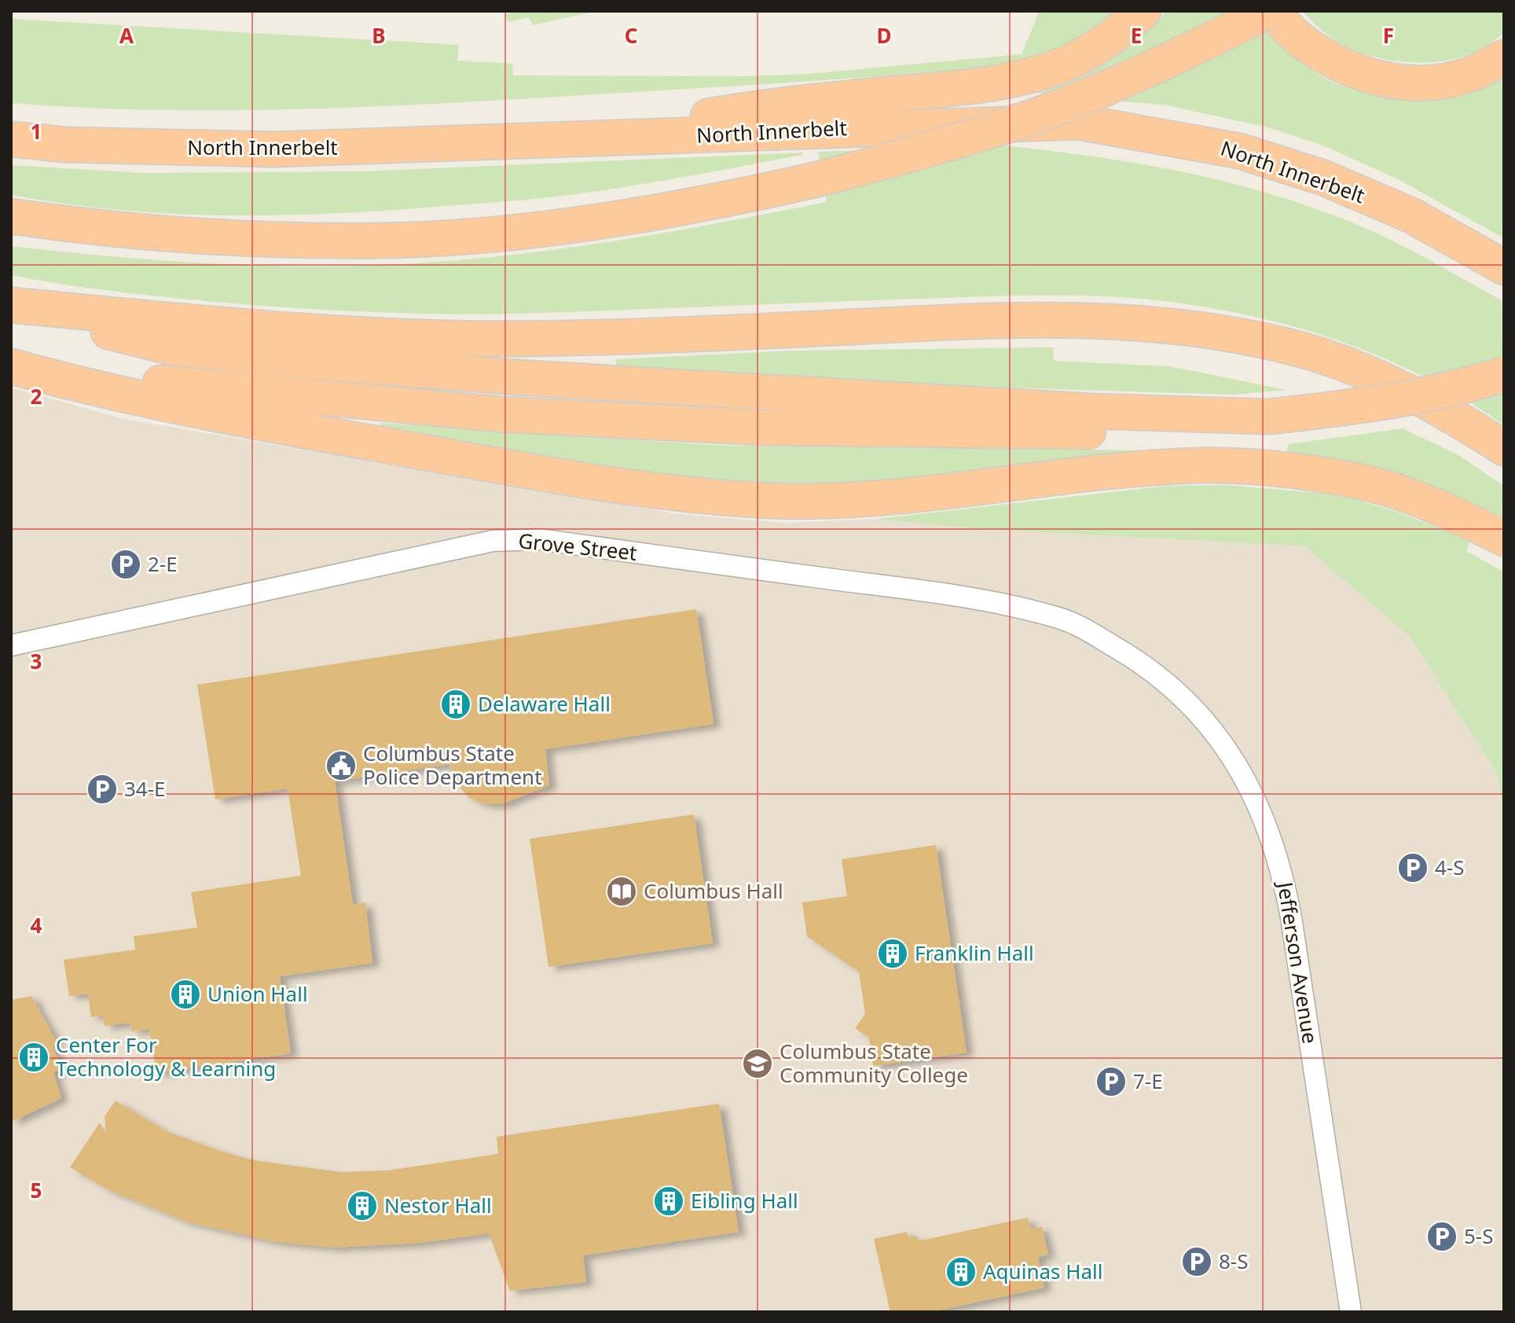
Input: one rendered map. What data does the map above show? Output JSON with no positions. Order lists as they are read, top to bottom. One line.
{"streets":{"highway":["North Innerbelt"],"street":["Grove Street","Jefferson Avenue"]},"crossings":[["Grove Street","Jefferson Avenue"]],"places":{"parking":["2-E","34-E","4-S","7-E","5-S","8-S"],"building":["Delaware Hall","Franklin Hall","Union Hall","Center For Technology & Learning","Eibling Hall","Nestor Hall","Aquinas Hall"],"public building":["Columbus State Police Department"],"library":["Columbus Hall"],"school or university":["Columbus State Community College"]},"grid":{"columns":["A","B","C","D","E","F"],"rows":["1","2","3","4","5"]}}
